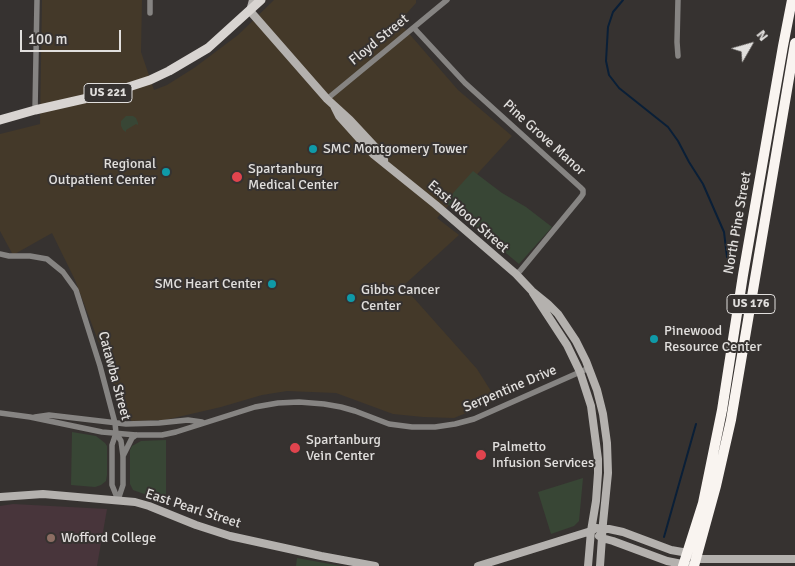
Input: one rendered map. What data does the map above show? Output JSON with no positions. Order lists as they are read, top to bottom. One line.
{"streets":{"highway":["North Pine Street","US 176"],"main road":["US 221"],"street":["Floyd Street","Pine Grove Manor","East Wood Street","Catawba Street","Serpentine Drive","East Pearl Street"]},"crossings":[["Floyd Street","Pine Grove Manor"],["Floyd Street","East Wood Street"],["US 221","East Wood Street"],["Pine Grove Manor","East Wood Street"],["East Wood Street","Serpentine Drive"],["Catawba Street","Serpentine Drive"],["Catawba Street","East Pearl Street"]],"places":["SMC Montgomery Tower","Regional Outpatient Center","Spartanburg Medical Center","SMC Heart Center","Gibbs Cancer Center","Pinewood Resource Center","Spartanburg Vein Center","Palmetto Infusion Services","Wofford College"],"scale_bar":"100 m","north":"top right"}
